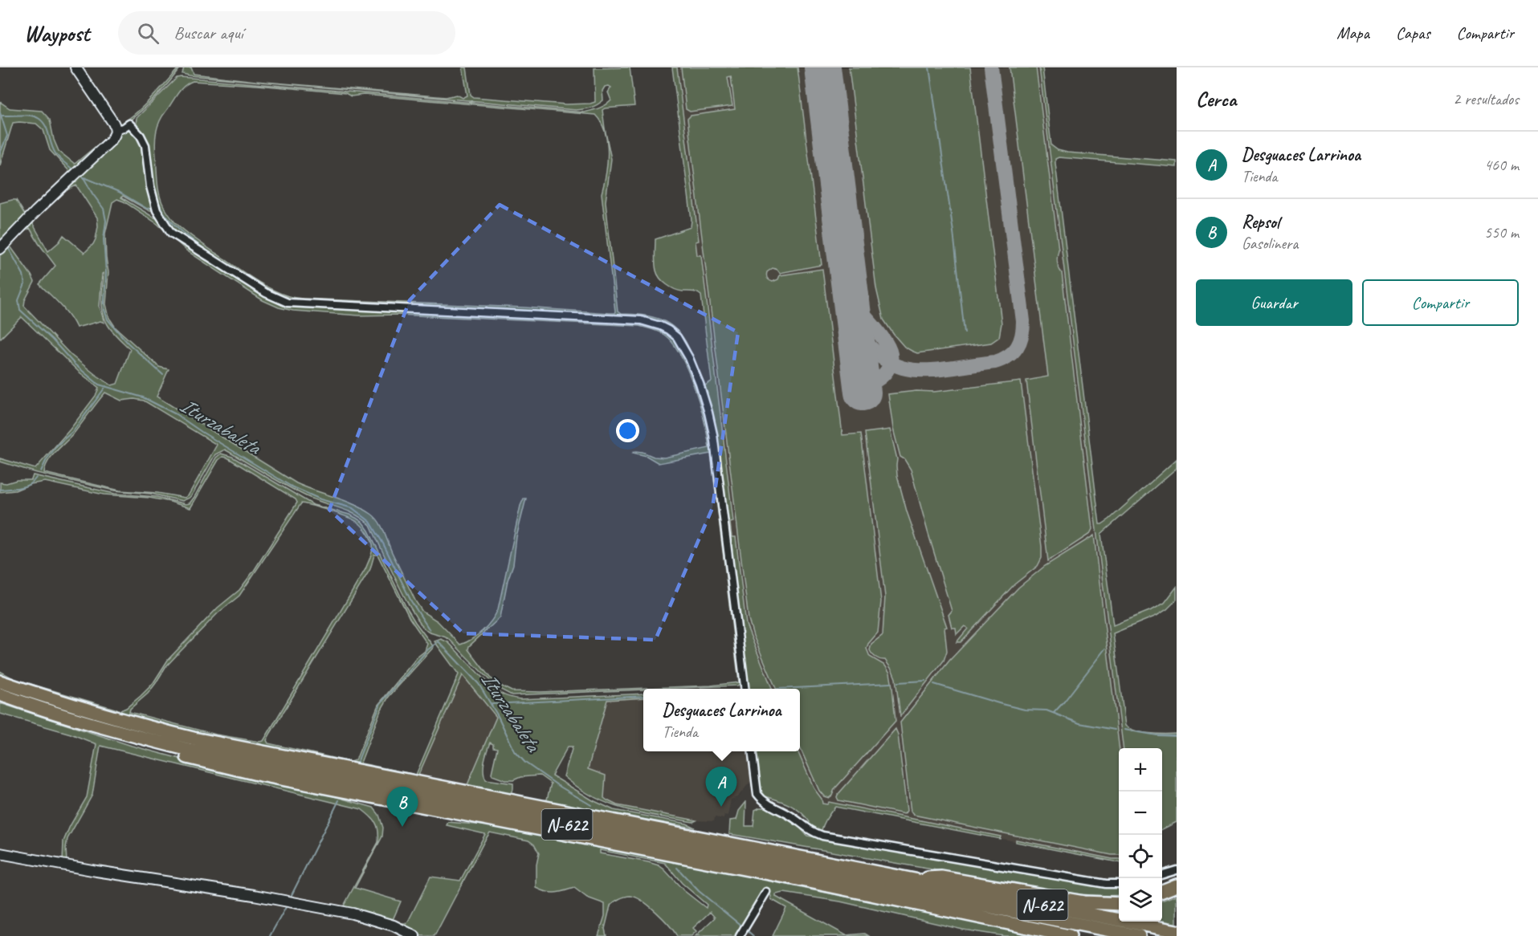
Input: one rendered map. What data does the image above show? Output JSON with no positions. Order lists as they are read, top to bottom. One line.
{"streets":{"highway":["N-622"]},"water":["Iturzabaleta"],"page":{"header":"Waypost","search":"Buscar aquí","nav":["Mapa","Capas","Compartir"],"heading":["Cerca","2 resultados"],"list":[{"mark":"A","name":"Desguaces Larrinoa","note":"Tienda","value":"460 m"},{"mark":"B","name":"Repsol","note":"Gasolinera","value":"550 m"}],"buttons":["Guardar","Compartir"],"popup":["Desguaces Larrinoa","Tienda"],"map_buttons":["+","−"],"pins":["A","B"]}}
